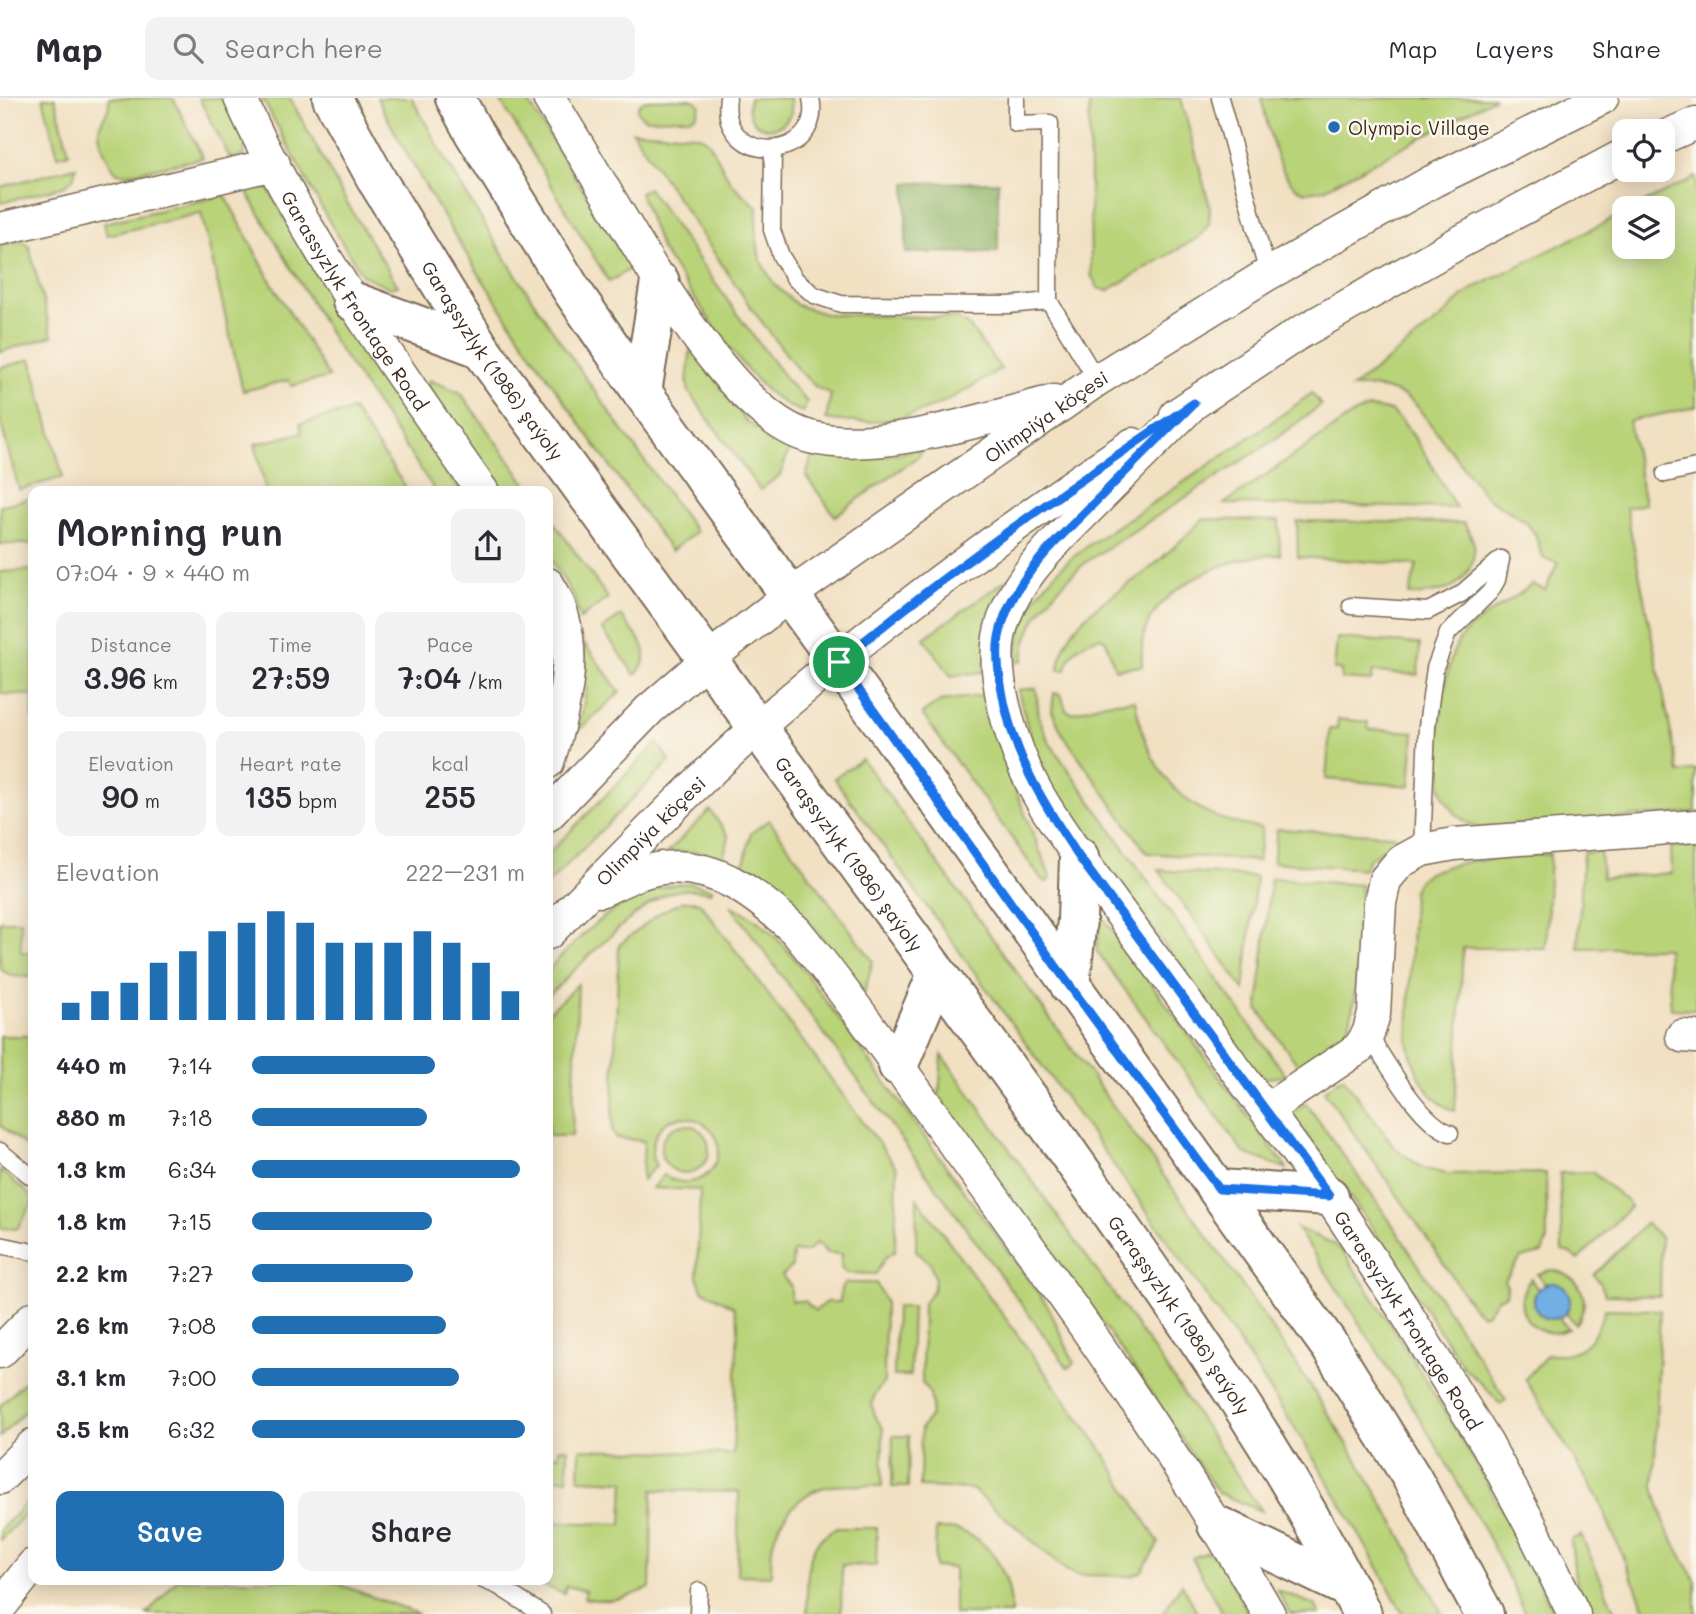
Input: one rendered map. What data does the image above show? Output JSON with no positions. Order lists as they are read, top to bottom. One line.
{"streets":{"main road":["Garaşsyzlyk (1986) şaýoly"],"street":["Garassyzlyk Frontage Road","Olimpiýa köçesi"]},"crossings":[["Garassyzlyk Frontage Road","Olimpiýa köçesi"],["Garaşsyzlyk (1986) şaýoly","Olimpiýa köçesi"]],"places":["Olympic Village"],"page":{"header":"Map","search":"Search here","nav":["Map","Layers","Share"],"heading":["Morning run","07:04 · 9 × 440 m"],"stats":[["Distance","3.96 km"],["Time","27:59"],["Pace","7:04 /km"],["Elevation","90 m"],["Heart rate","135 bpm"],["kcal","255"]],"chart":["Elevation","222–231 m"],"list":[{"name":"440 m","note":"7:14"},{"name":"880 m","note":"7:18"},{"name":"1.3 km","note":"6:34"},{"name":"1.8 km","note":"7:15"},{"name":"2.2 km","note":"7:27"},{"name":"2.6 km","note":"7:08"},{"name":"3.1 km","note":"7:00"},{"name":"3.5 km","note":"6:32"}],"buttons":["Save","Share"]}}
